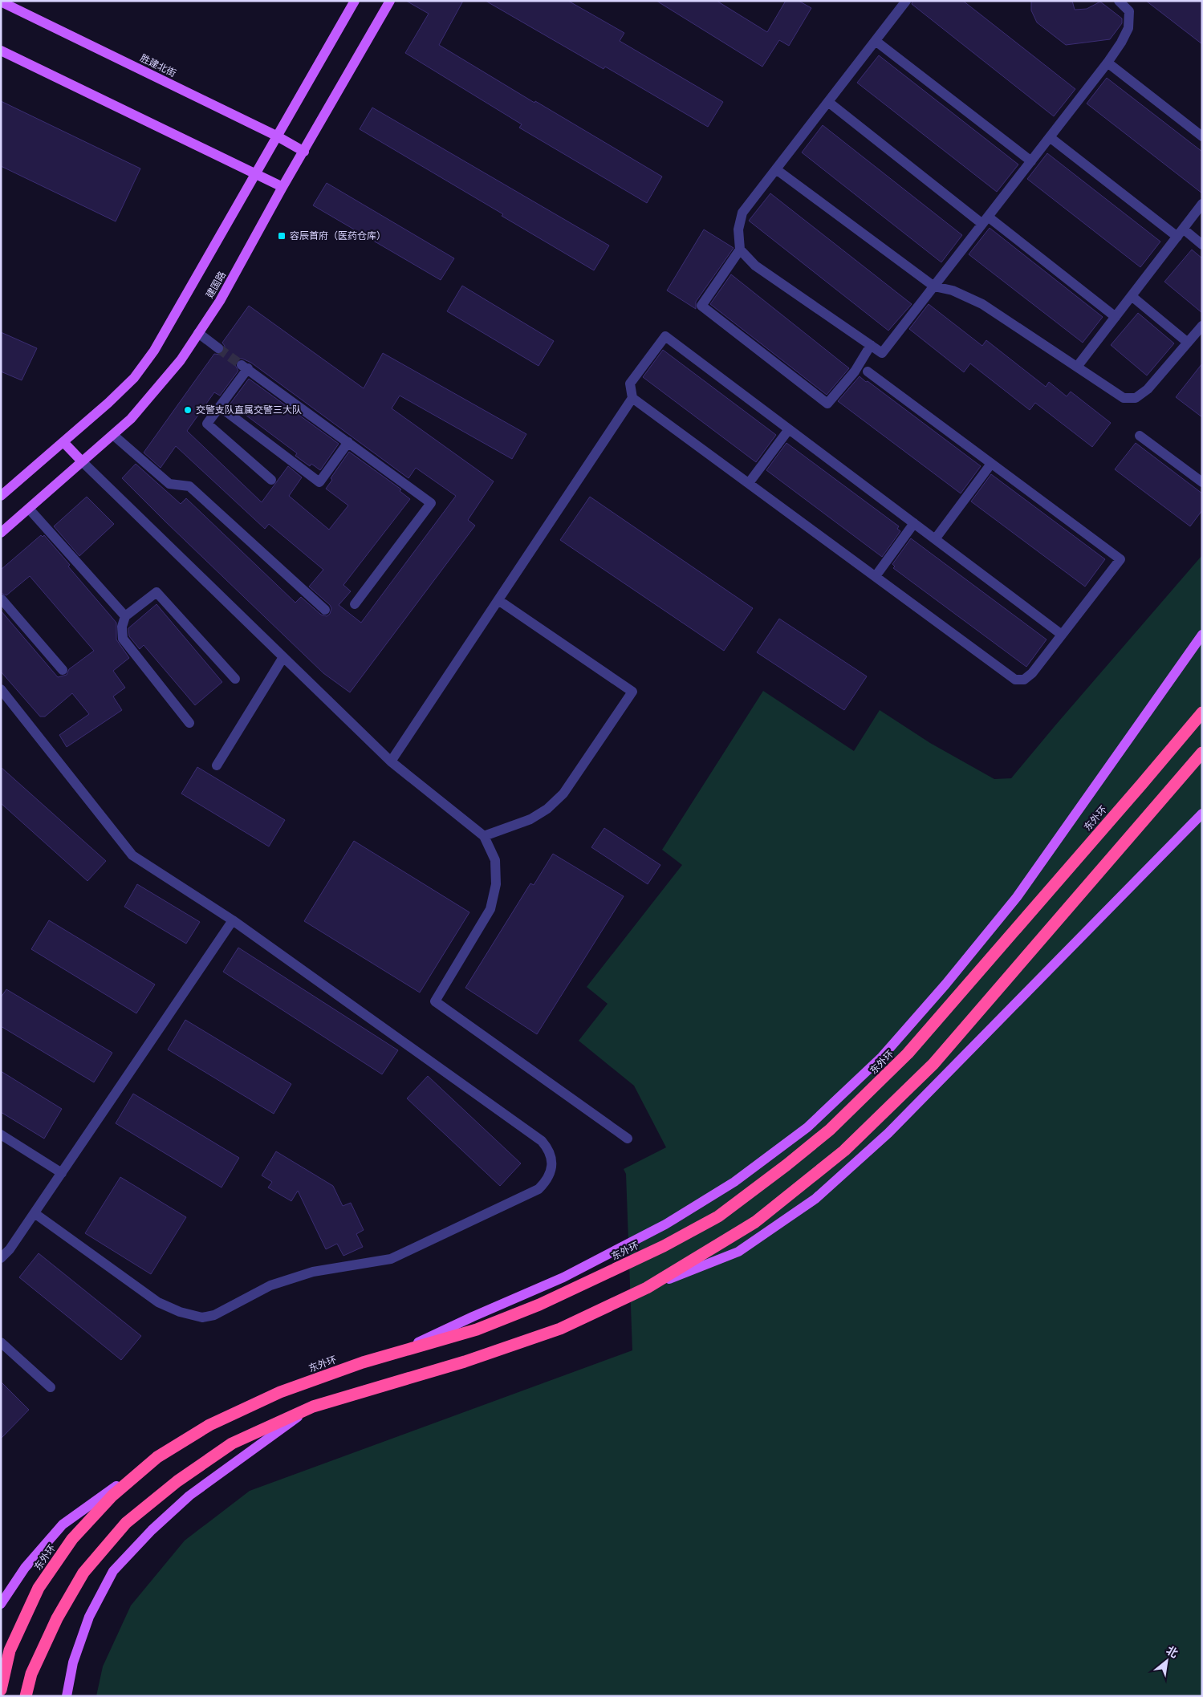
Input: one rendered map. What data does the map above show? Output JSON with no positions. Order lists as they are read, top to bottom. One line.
{"streets":{"highway":["东外环"],"main road":["胜建北街","建国路"]},"crossings":[["胜建北街","建国路"]],"places":{"transit":["容辰首府（医药仓库）"],"other":["交警支队直属交警三大队"]},"north":"top right"}
